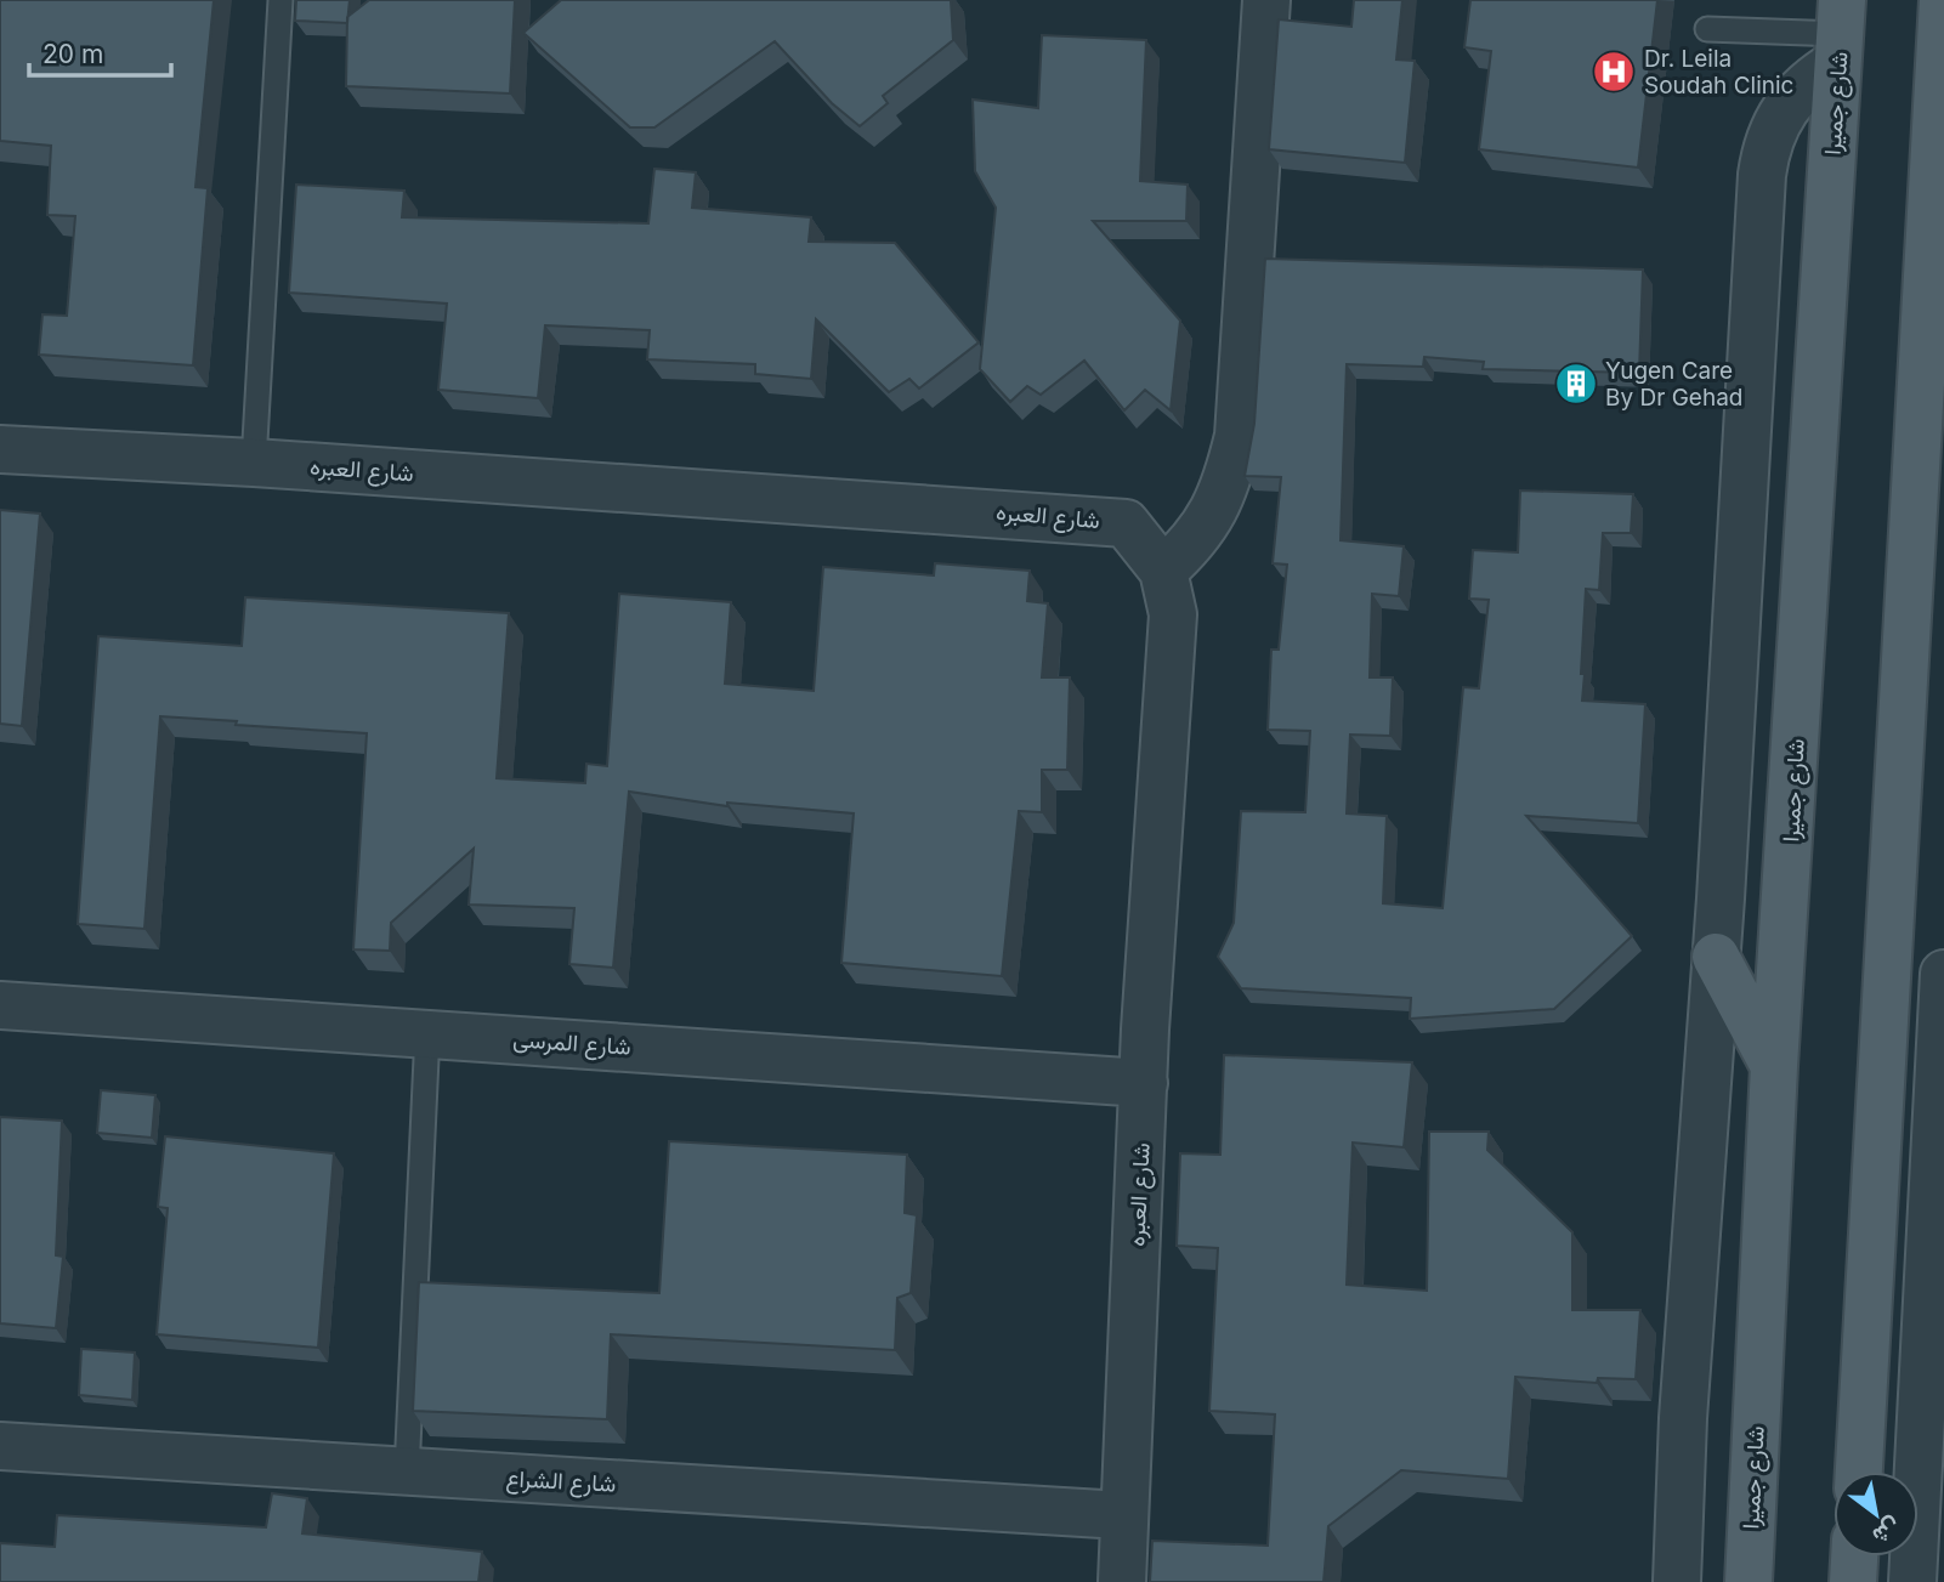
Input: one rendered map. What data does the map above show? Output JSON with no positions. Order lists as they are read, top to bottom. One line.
{"streets":{"main road":["شارع جميرا"],"street":["شارع العبره","شارع المرسى","شارع الشراع"]},"crossings":[["شارع العبره","شارع المرسى"],["شارع العبره","شارع الشراع"]],"places":{"hospital":["Dr. Leila Soudah Clinic"],"building":["Yugen Care By Dr Gehad"]},"scale_bar":"20 m","north":"bottom right"}
